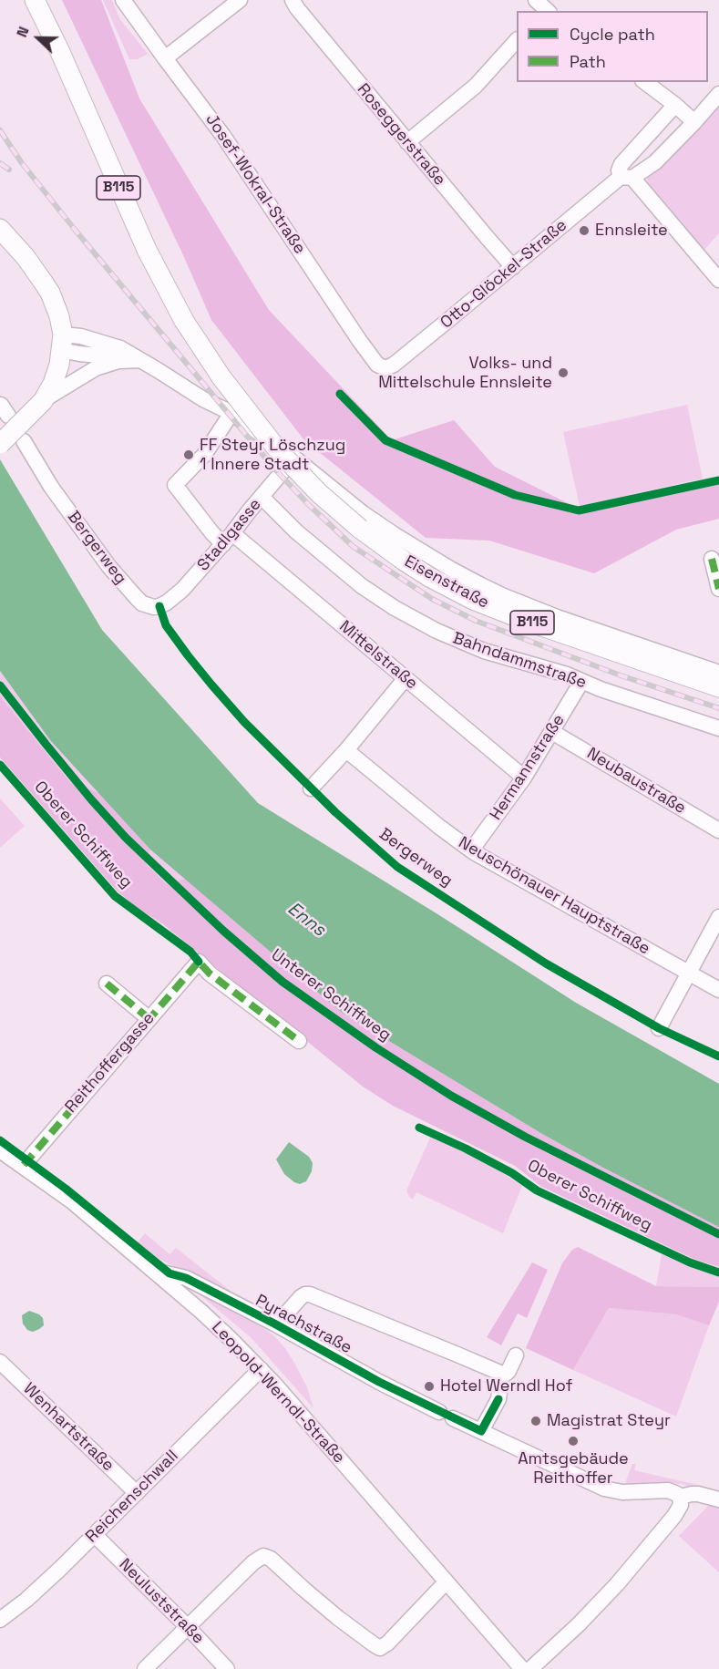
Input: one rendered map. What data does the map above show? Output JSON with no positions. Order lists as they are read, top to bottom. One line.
{"streets":{"main road":["B115","Eisenstraße"],"street":["Roseggerstraße","Josef-Wokral-Straße","Otto-Glöckel-Straße","Stadlgasse","Bergerweg","Mittelstraße","Bahndammstraße","Hermannstraße","Neubaustraße","Neuschönauer Hauptstraße","Reithoffergasse","Pyrachstraße","Leopold-Werndl-Straße","Wenhartstraße","Reichenschwall","Neuluststraße"],"cycle path":["Oberer Schiffweg","Unterer Schiffweg"]},"crossings":[["Roseggerstraße","Otto-Glöckel-Straße"],["Josef-Wokral-Straße","Otto-Glöckel-Straße"],["Stadlgasse","Bergerweg"],["Stadlgasse","Eisenstraße"],["Stadlgasse","Mittelstraße"],["Stadlgasse","Bahndammstraße"],["Eisenstraße","Mittelstraße"],["Mittelstraße","Hermannstraße"],["Bahndammstraße","Hermannstraße"],["Hermannstraße","Neubaustraße"],["Hermannstraße","Neuschönauer Hauptstraße"],["Reithoffergasse","Leopold-Werndl-Straße"],["Pyrachstraße","Leopold-Werndl-Straße"],["Leopold-Werndl-Straße","Reichenschwall"],["Wenhartstraße","Reichenschwall"],["Reichenschwall","Neuluststraße"]],"water":["Enns"],"places":["Ennsleite","Volks- und Mittelschule Ennsleite","FF Steyr Löschzug 1 Innere Stadt","Hotel Werndl Hof","Magistrat Steyr","Amtsgebäude Reithoffer"],"legend":["Cycle path","Path"],"north":"left"}
